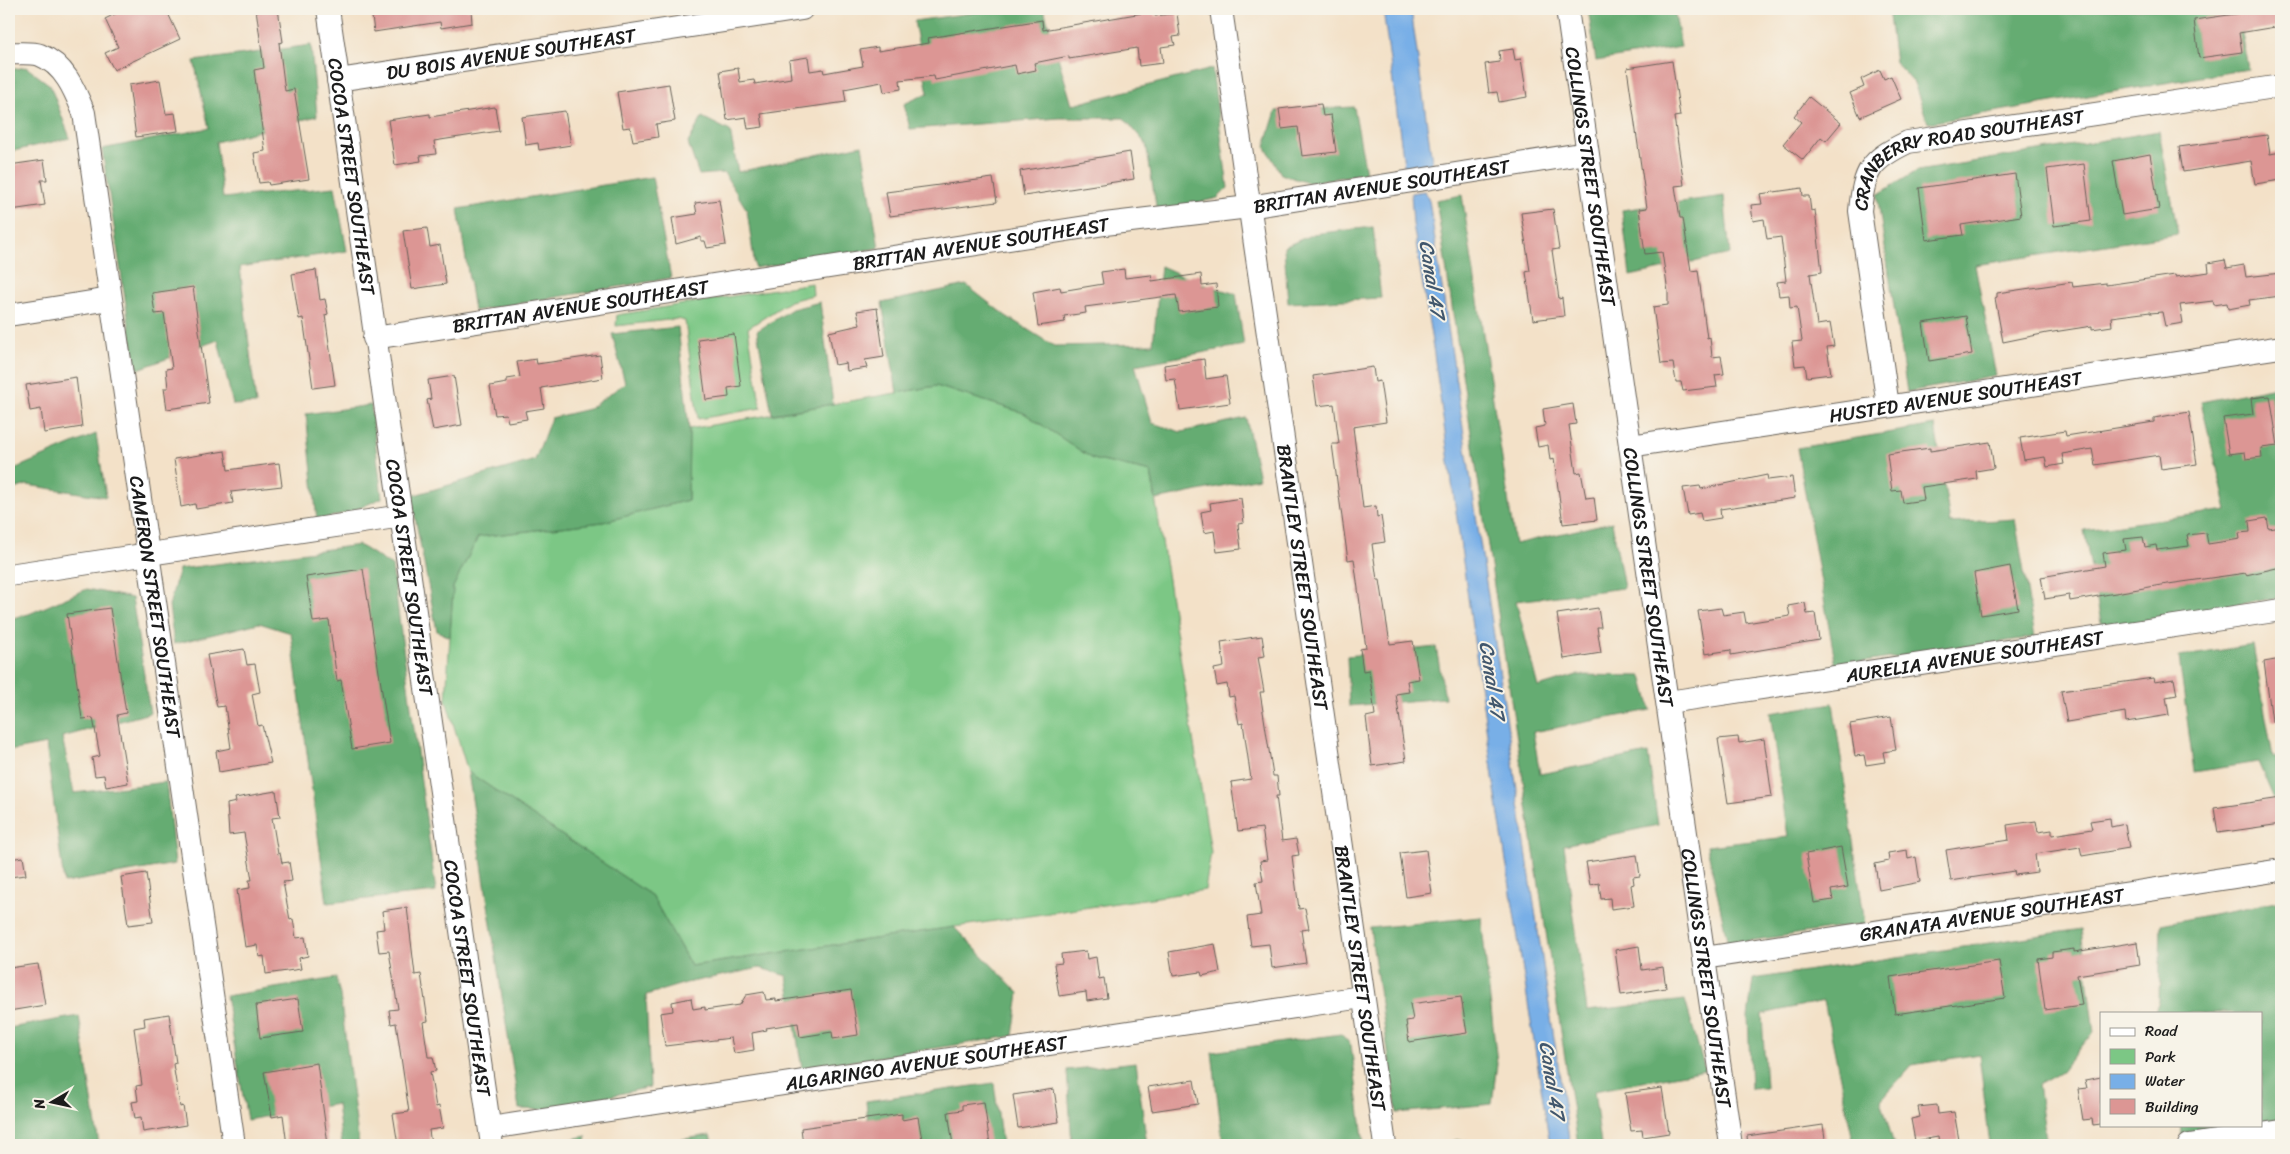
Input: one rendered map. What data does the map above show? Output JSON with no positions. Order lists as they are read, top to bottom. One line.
{"streets":{"street":["DU BOIS AVENUE SOUTHEAST","CRANBERRY ROAD SOUTHEAST","COCOA STREET SOUTHEAST","COLLINGS STREET SOUTHEAST","BRITTAN AVENUE SOUTHEAST","HUSTED AVENUE SOUTHEAST","BRANTLEY STREET SOUTHEAST","CAMERON STREET SOUTHEAST","AURELIA AVENUE SOUTHEAST","GRANATA AVENUE SOUTHEAST","ALGARINGO AVENUE SOUTHEAST"]},"crossings":[["DU BOIS AVENUE SOUTHEAST","COCOA STREET SOUTHEAST"],["CRANBERRY ROAD SOUTHEAST","HUSTED AVENUE SOUTHEAST"],["COCOA STREET SOUTHEAST","BRITTAN AVENUE SOUTHEAST"],["COCOA STREET SOUTHEAST","ALGARINGO AVENUE SOUTHEAST"],["COLLINGS STREET SOUTHEAST","BRITTAN AVENUE SOUTHEAST"],["COLLINGS STREET SOUTHEAST","HUSTED AVENUE SOUTHEAST"],["COLLINGS STREET SOUTHEAST","AURELIA AVENUE SOUTHEAST"],["COLLINGS STREET SOUTHEAST","GRANATA AVENUE SOUTHEAST"],["BRITTAN AVENUE SOUTHEAST","BRANTLEY STREET SOUTHEAST"],["BRANTLEY STREET SOUTHEAST","ALGARINGO AVENUE SOUTHEAST"]],"water":["Canal 47"],"legend":["Road","Park","Water","Building"],"north":"left"}
